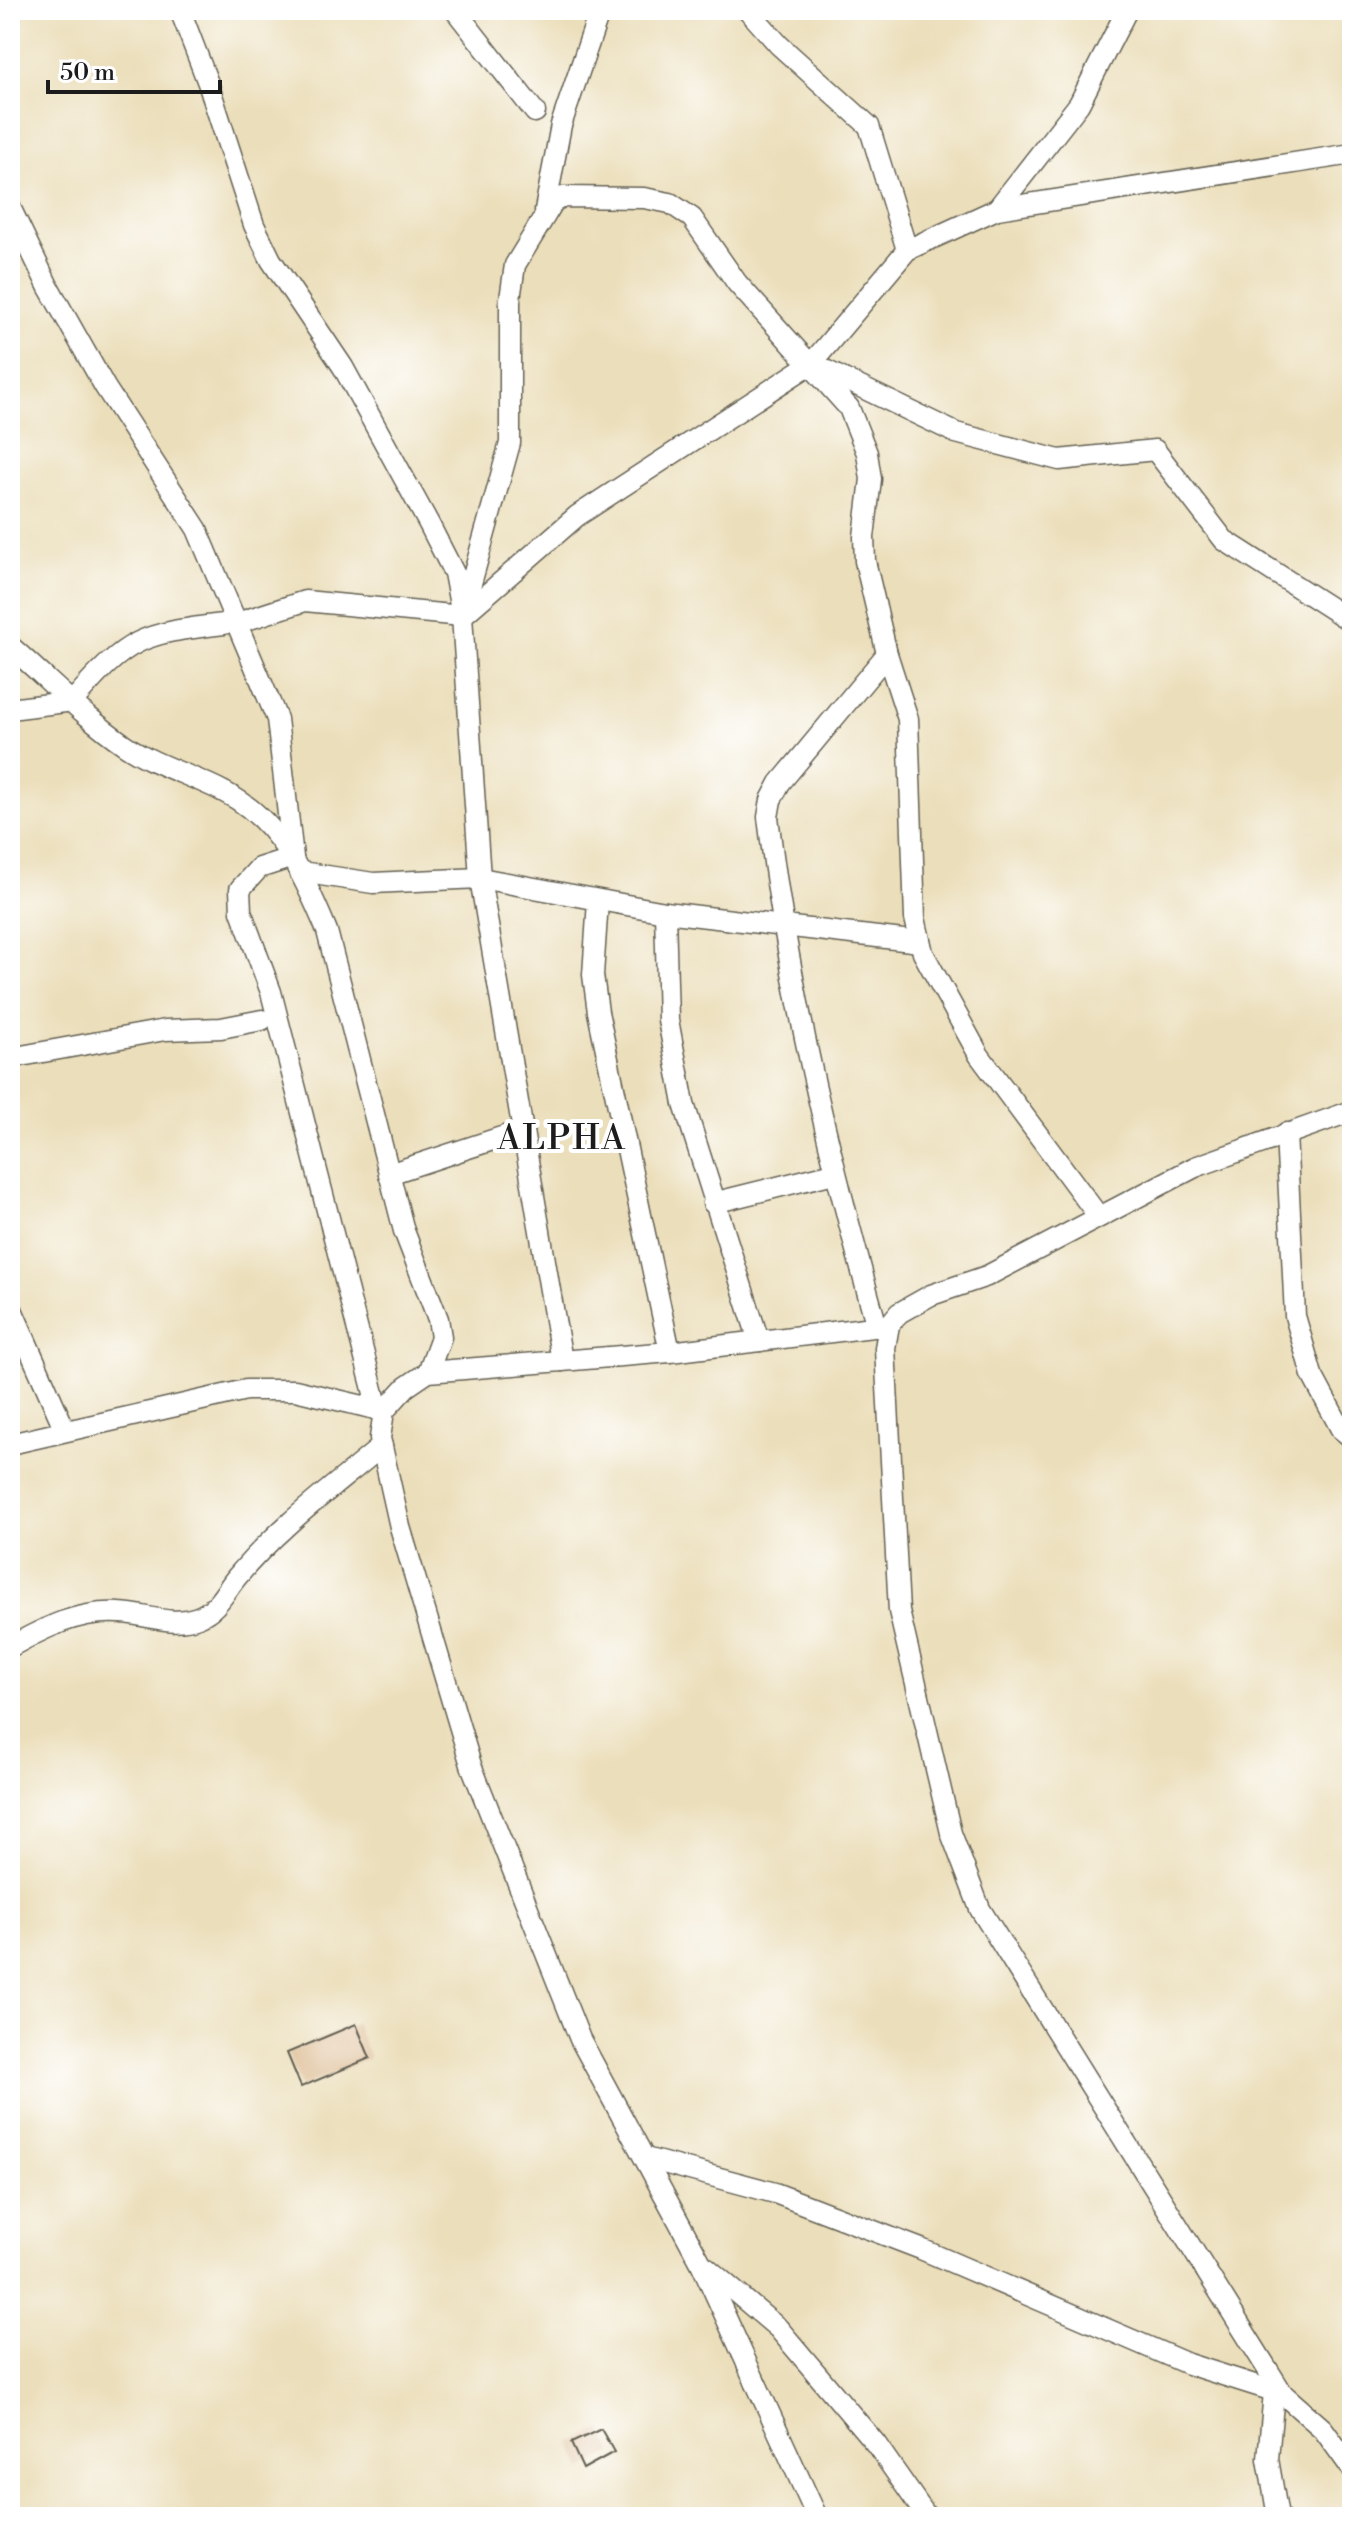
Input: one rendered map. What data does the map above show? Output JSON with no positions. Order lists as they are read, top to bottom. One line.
{"districts":["ALPHA"],"scale_bar":"50 m"}
